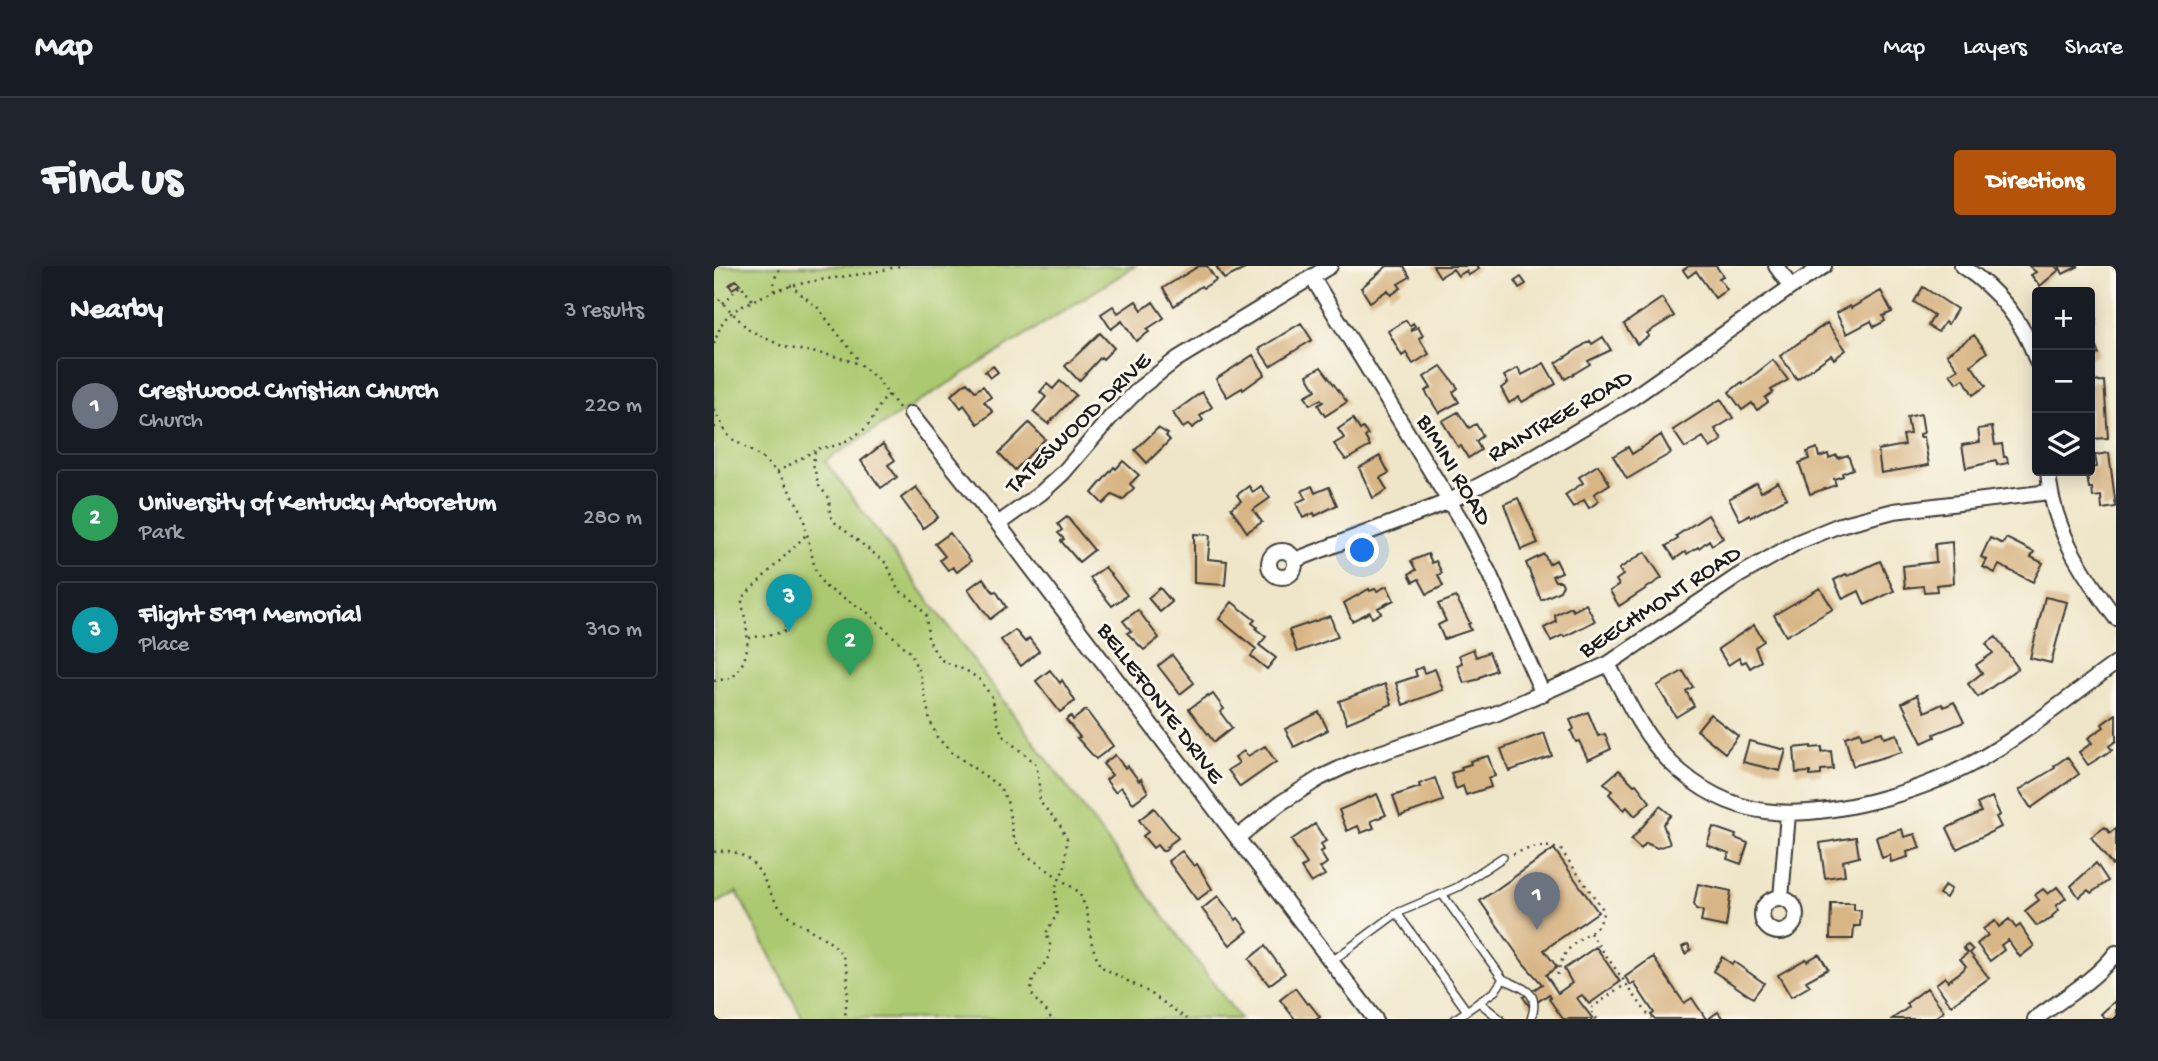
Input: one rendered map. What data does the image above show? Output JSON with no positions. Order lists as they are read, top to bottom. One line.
{"streets":{"street":["RAINTREE ROAD","TATESWOOD DRIVE","BIMINI ROAD","BEECHMONT ROAD","BELLEFONTE DRIVE"]},"crossings":[["RAINTREE ROAD","BIMINI ROAD"],["TATESWOOD DRIVE","BIMINI ROAD"],["TATESWOOD DRIVE","BELLEFONTE DRIVE"],["BIMINI ROAD","BEECHMONT ROAD"],["BEECHMONT ROAD","BELLEFONTE DRIVE"]],"page":{"header":"Map","nav":["Map","Layers","Share"],"buttons":"Directions","title":"Find us","heading":["Nearby","3 results"],"map_buttons":["+","−"],"list":[{"mark":"1","name":"Crestwood Christian Church","note":"Church","value":"220 m"},{"mark":"2","name":"University of Kentucky Arboretum","note":"Park","value":"280 m"},{"mark":"3","name":"Flight 5191 Memorial","note":"Place","value":"310 m"}],"pins":["3","2","1"]}}
